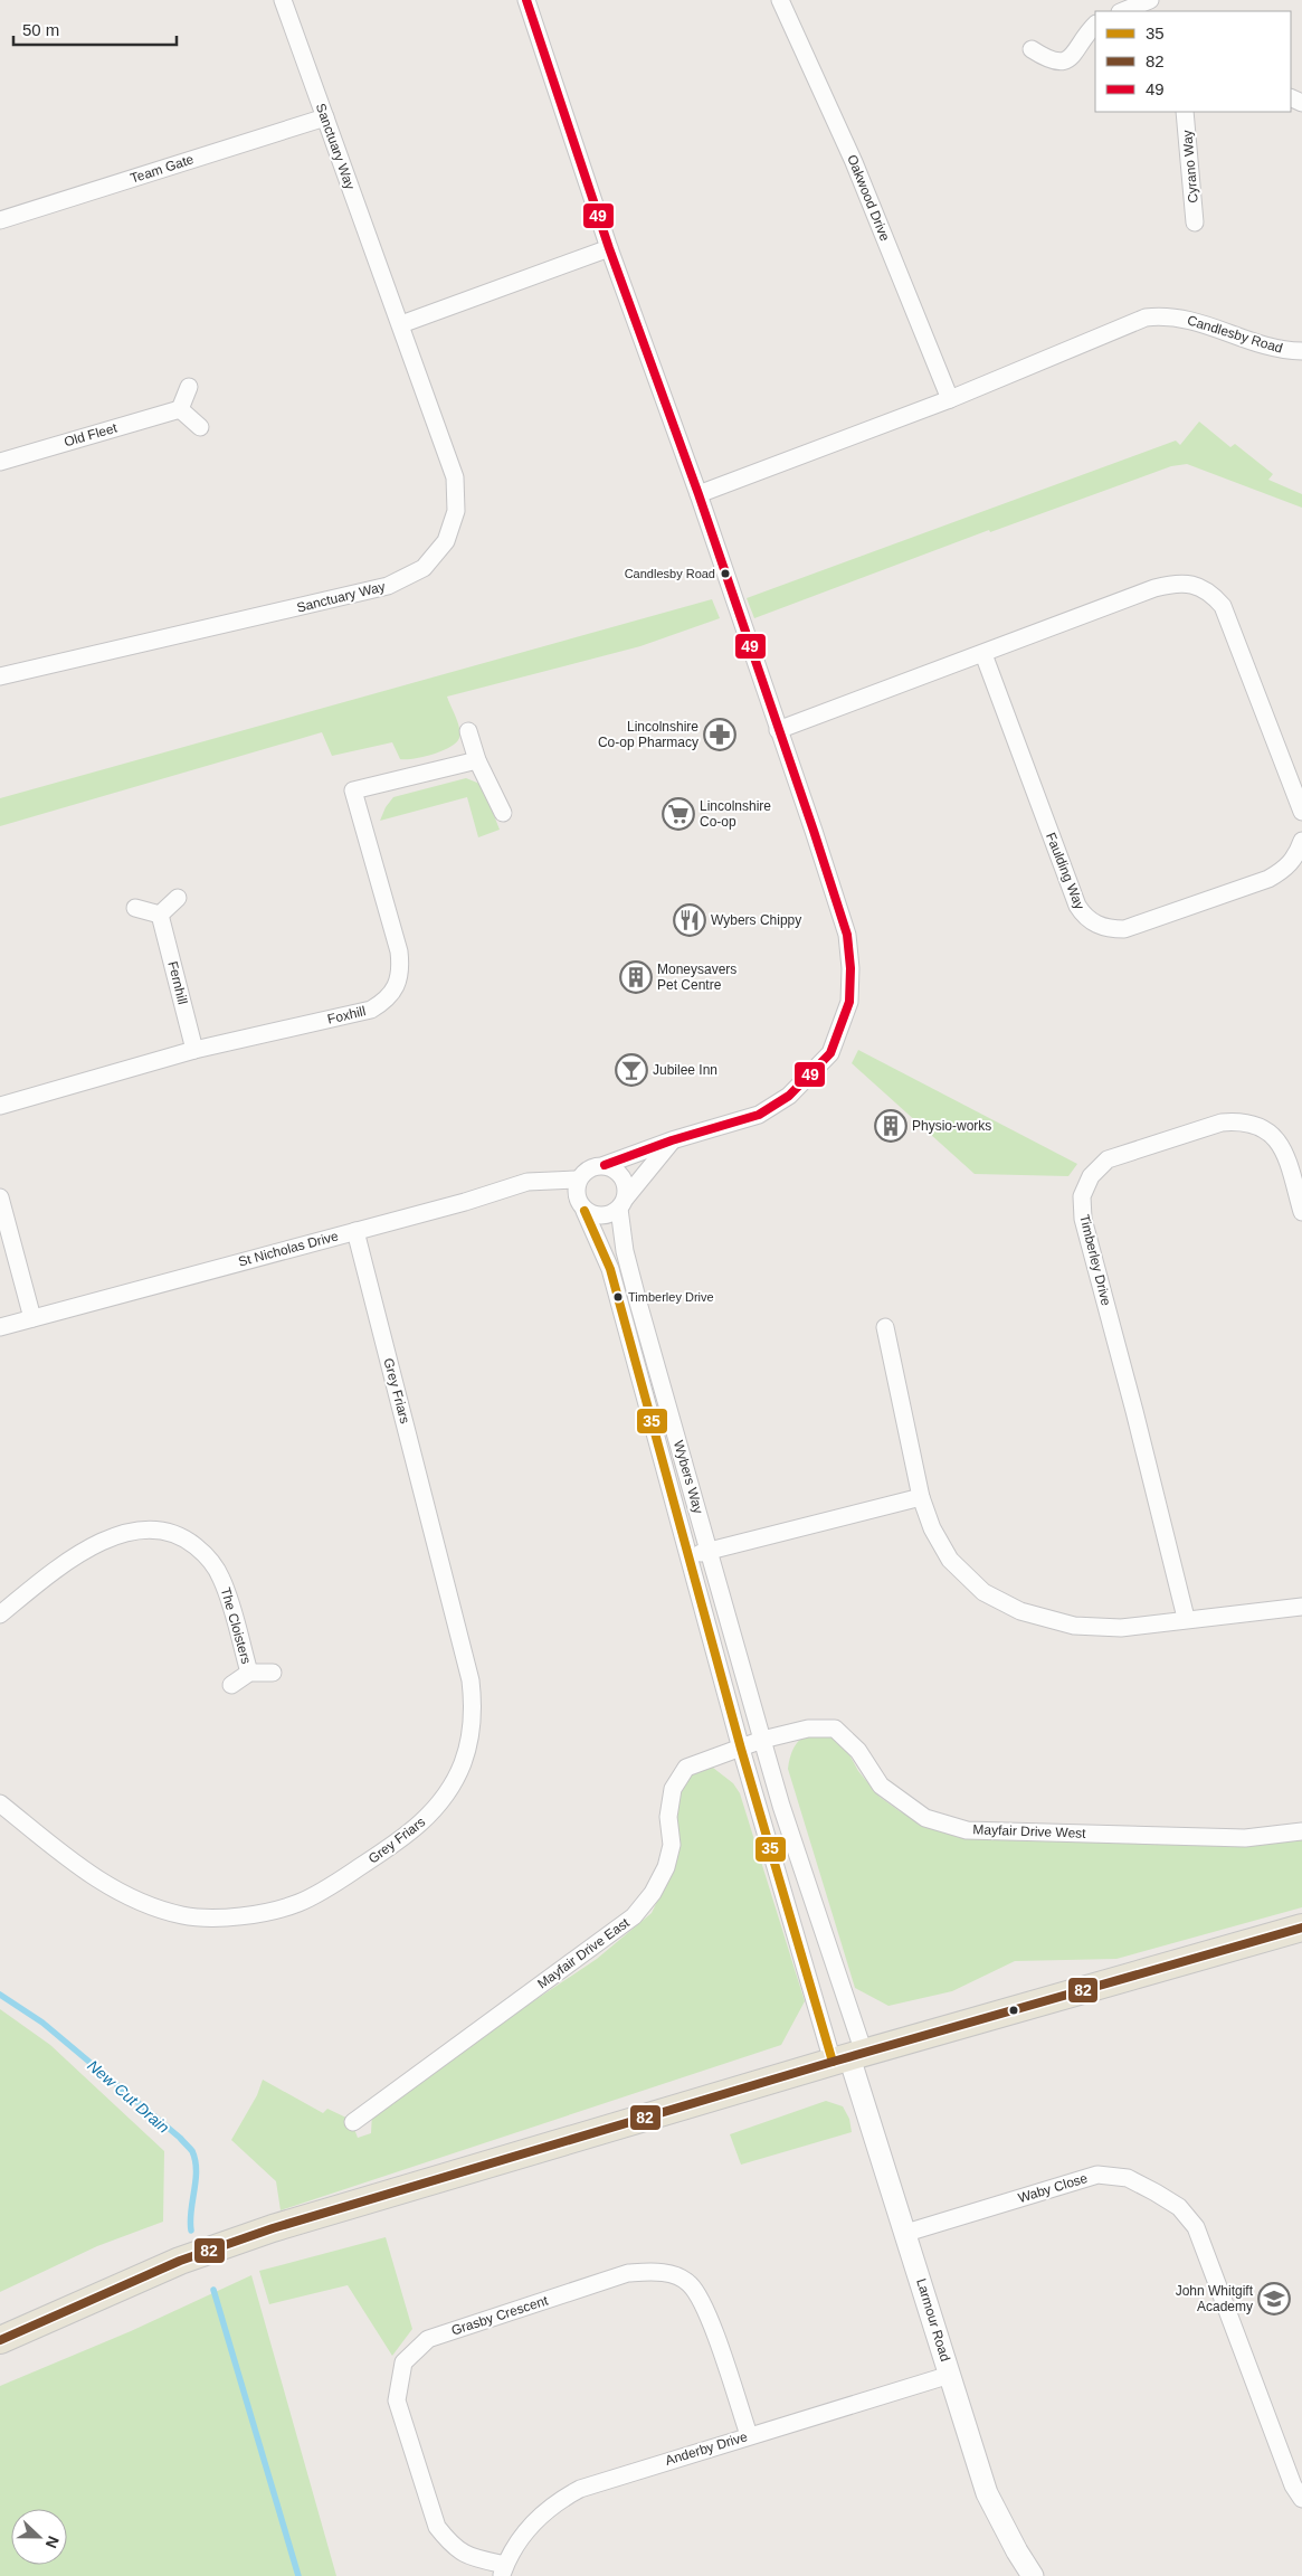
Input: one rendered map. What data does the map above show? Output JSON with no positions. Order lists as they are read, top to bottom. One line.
{"streets":{"street":["Sanctuary Way","Cyrano Way","Team Gate","Oakwood Drive","Candlesby Road","Old Fleet","Faulding Way","Fernhill","Foxhill","St Nicholas Drive","Timberley Drive","Grey Friars","Wybers Way","The Cloisters","Mayfair Drive West","Mayfair Drive East","Waby Close","Grasby Crescent","Larmour Road","Anderby Drive"]},"crossings":[["Sanctuary Way","Team Gate"],["Oakwood Drive","Candlesby Road"],["Fernhill","Foxhill"],["St Nicholas Drive","Grey Friars"],["St Nicholas Drive","Wybers Way"],["Wybers Way","Mayfair Drive West"],["Wybers Way","Mayfair Drive East"],["Wybers Way","Larmour Road"],["Waby Close","Larmour Road"],["Grasby Crescent","Anderby Drive"],["Larmour Road","Anderby Drive"]],"water":["New Cut Drain"],"places":{"other":["Candlesby Road","Timberley Drive"],"pharmacy":["Lincolnshire Co-op Pharmacy"],"supermarket":["Lincolnshire Co-op"],"restaurant":["Wybers Chippy"],"building":["Moneysavers Pet Centre","Physio-works"],"bar":["Jubilee Inn"],"school or university":["John Whitgift Academy"]},"lines":["transit line 49","transit line 35","transit line 82"],"legend":["35","82","49"],"scale_bar":"50 m","north":"right"}
